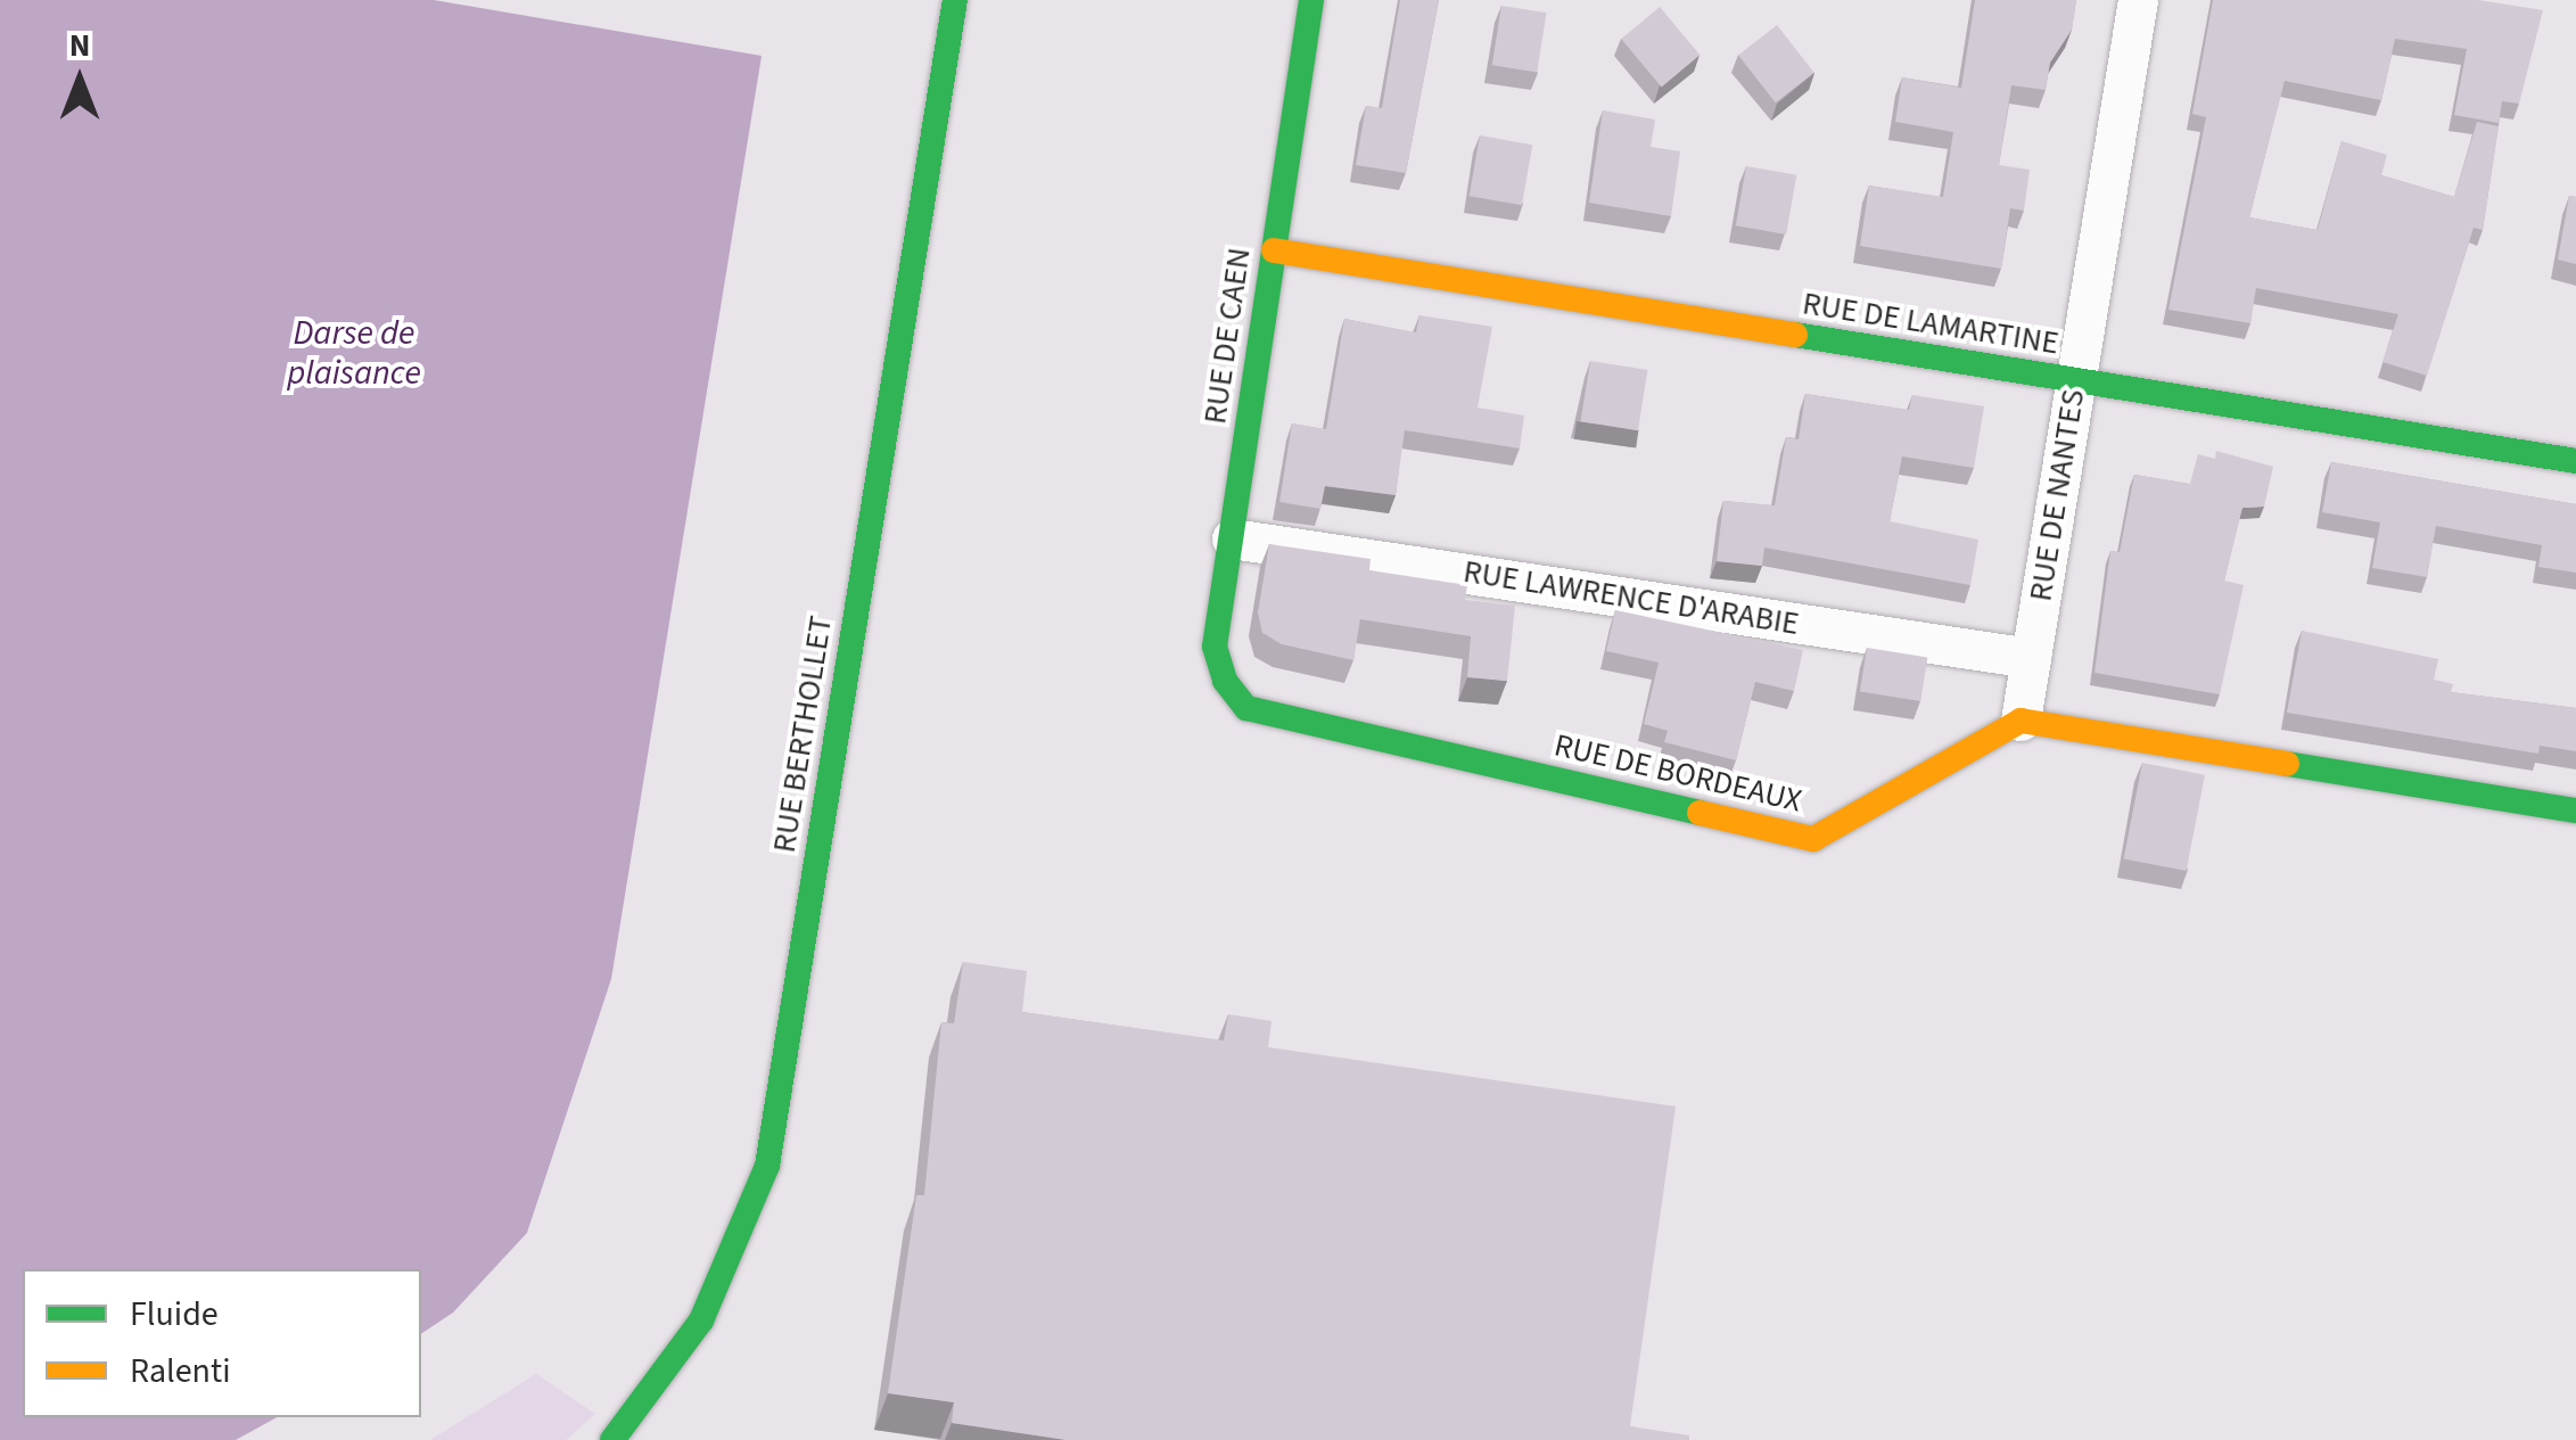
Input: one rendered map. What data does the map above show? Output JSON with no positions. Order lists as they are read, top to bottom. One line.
{"streets":{"street":["RUE DE LAMARTINE","RUE DE CAEN","RUE DE NANTES","RUE LAWRENCE D'ARABIE","RUE BERTHOLLET","RUE DE BORDEAUX"]},"crossings":[["RUE DE LAMARTINE","RUE DE CAEN"],["RUE DE LAMARTINE","RUE DE NANTES"],["RUE DE CAEN","RUE LAWRENCE D'ARABIE"],["RUE DE CAEN","RUE DE BORDEAUX"],["RUE DE NANTES","RUE LAWRENCE D'ARABIE"],["RUE DE NANTES","RUE DE BORDEAUX"]],"water":["Darse de plaisance"],"legend":["Fluide","Ralenti"],"north":"top"}
